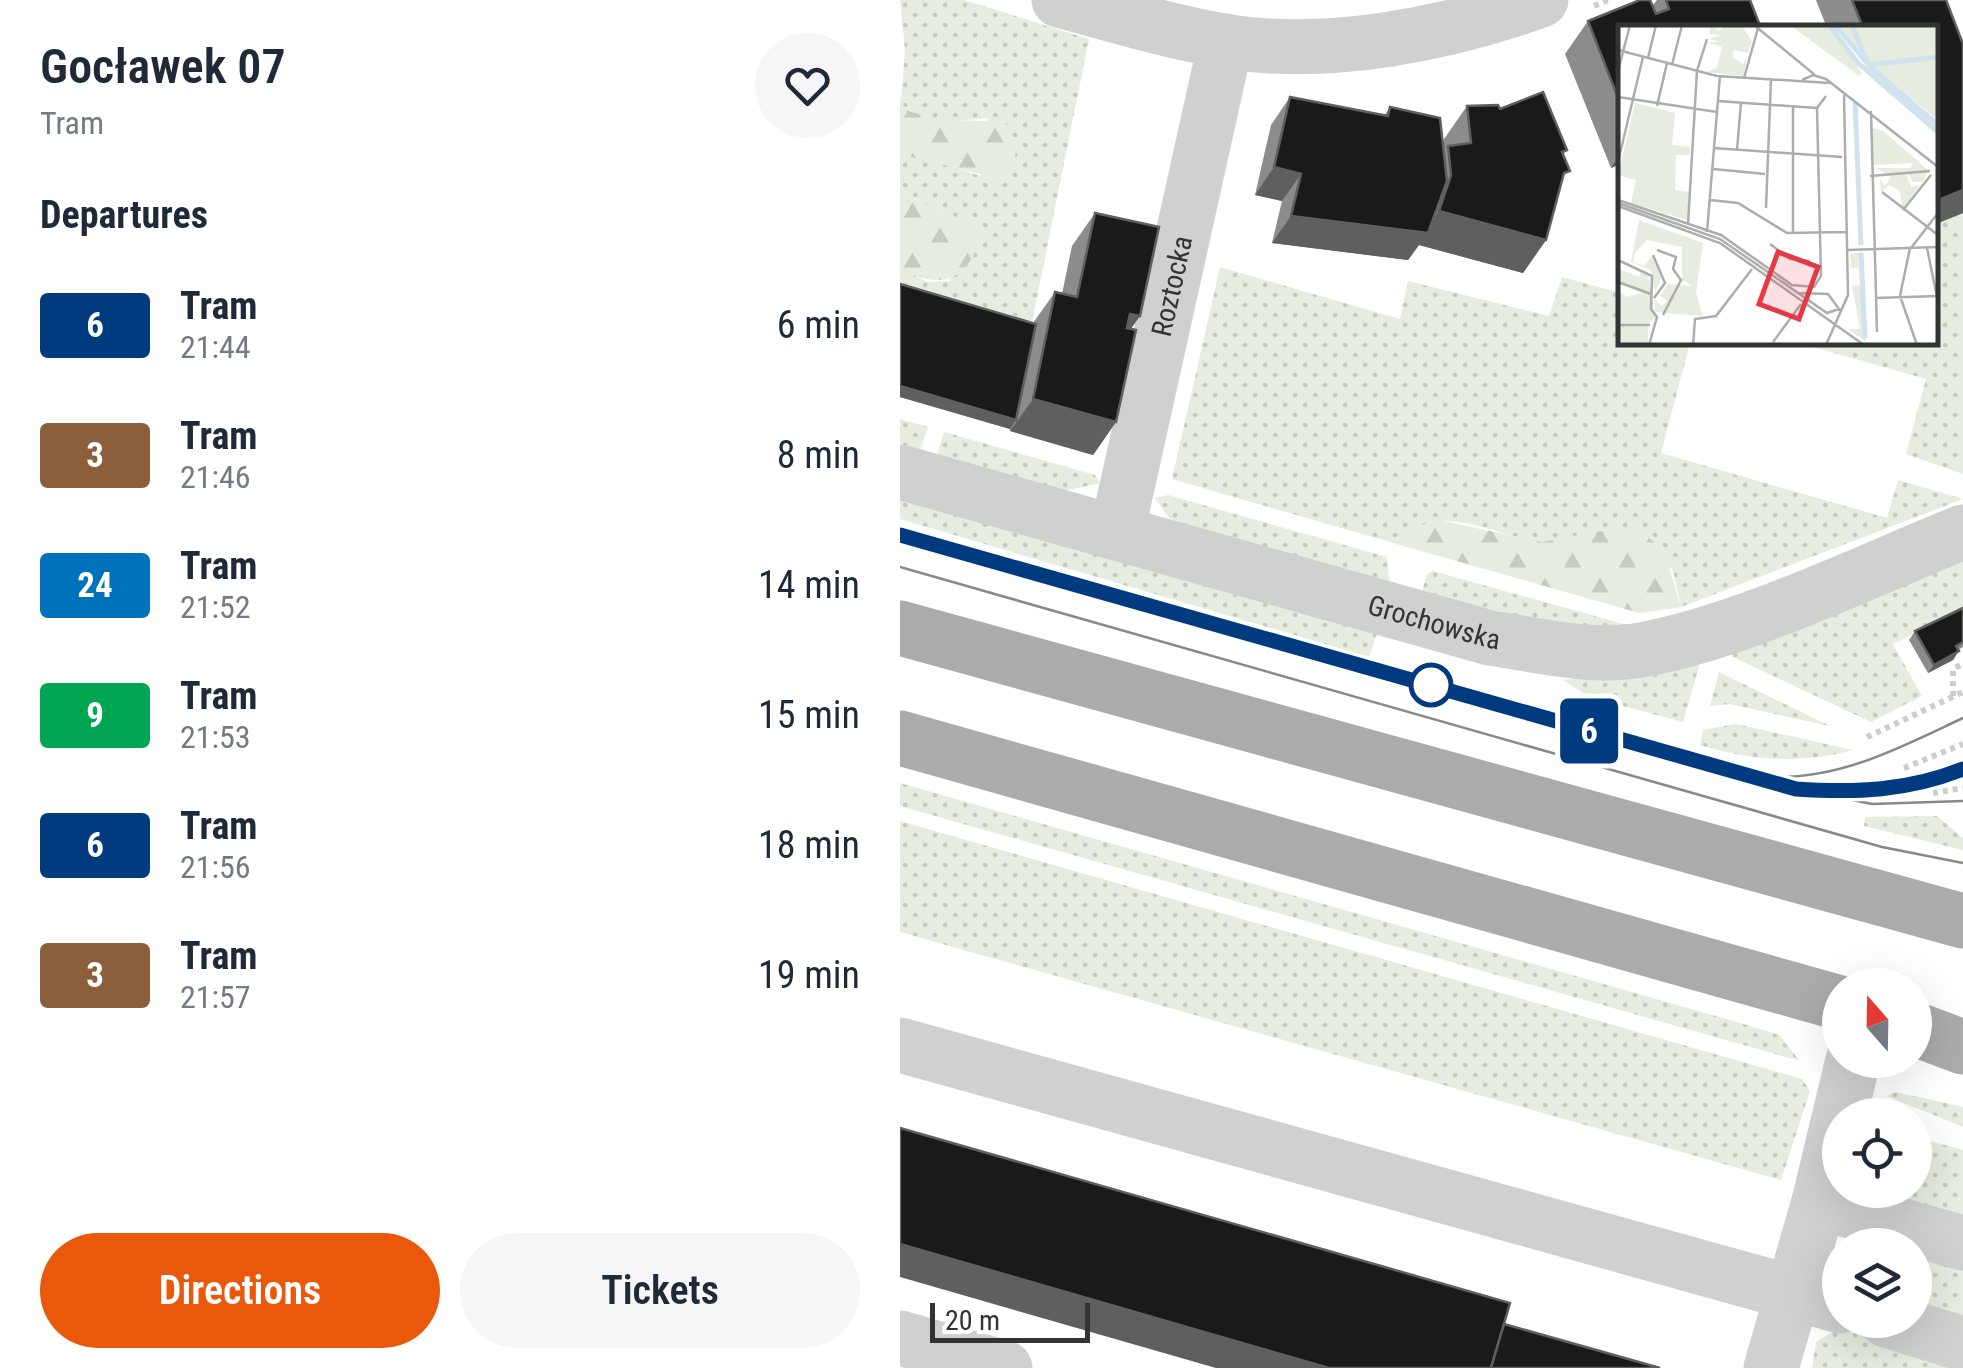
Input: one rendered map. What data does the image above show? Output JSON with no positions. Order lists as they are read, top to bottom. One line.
{"streets":{"street":["Roztocka","Grochowska"]},"crossings":[["Roztocka","Grochowska"]],"lines":["tram line 6"],"scale_bar":"20 m","north":"top","page":{"heading":[["Gocławek 07","Tram"],"Departures"],"on_map":"6","list":[{"mark":"6","name":"Tram","note":"21:44","value":"6 min"},{"mark":"3","name":"Tram","note":"21:46","value":"8 min"},{"mark":"24","name":"Tram","note":"21:52","value":"14 min"},{"mark":"9","name":"Tram","note":"21:53","value":"15 min"},{"mark":"6","name":"Tram","note":"21:56","value":"18 min"},{"mark":"3","name":"Tram","note":"21:57","value":"19 min"}],"buttons":["Directions","Tickets"],"scale":"20 m"}}
